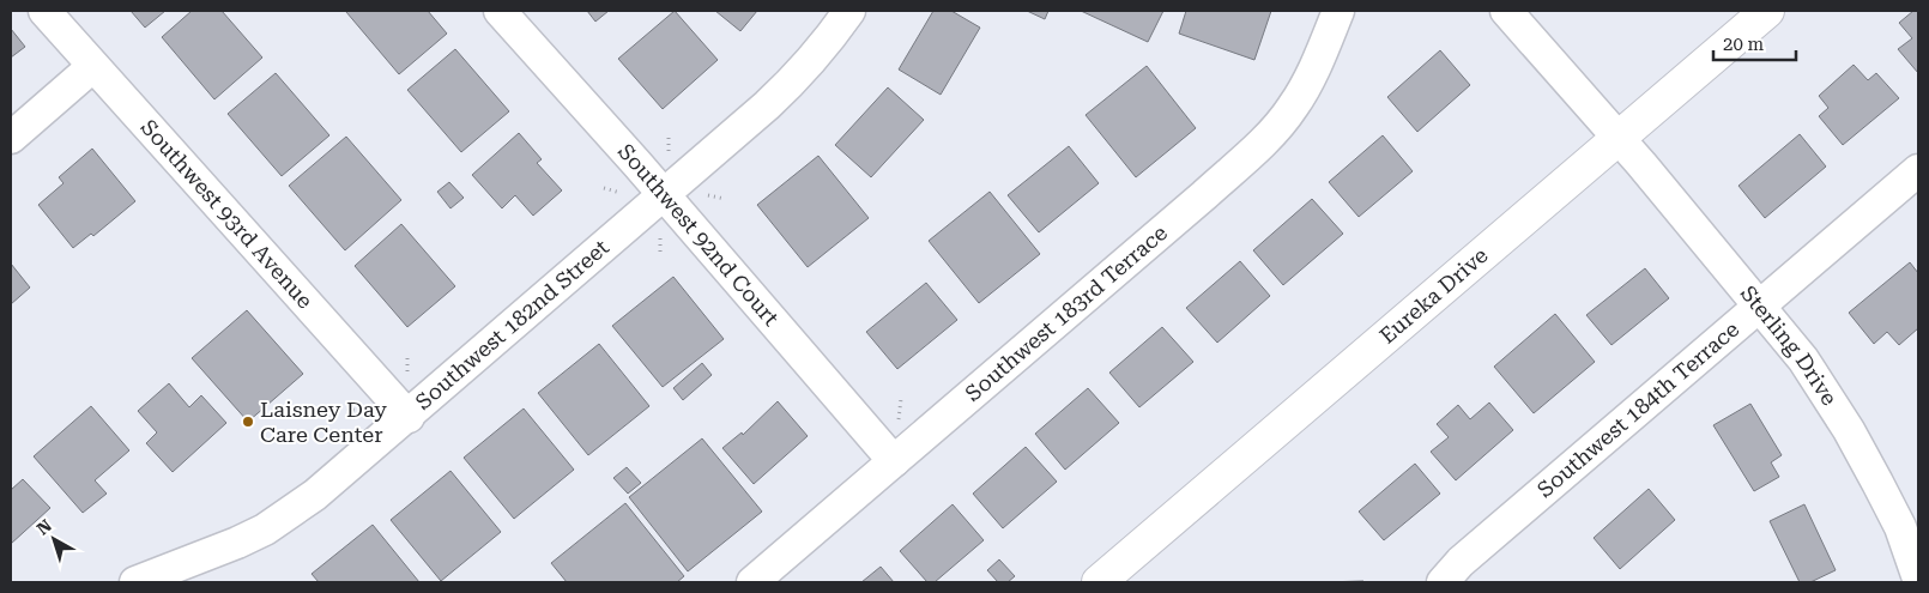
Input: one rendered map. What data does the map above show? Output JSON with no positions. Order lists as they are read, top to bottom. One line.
{"streets":{"main road":["Eureka Drive"],"street":["Southwest 93rd Avenue","Southwest 92nd Court","Southwest 183rd Terrace","Southwest 182nd Street","Sterling Drive","Southwest 184th Terrace"]},"crossings":[["Southwest 93rd Avenue","Southwest 182nd Street"],["Southwest 92nd Court","Southwest 183rd Terrace"],["Southwest 92nd Court","Southwest 182nd Street"],["Eureka Drive","Sterling Drive"],["Sterling Drive","Southwest 184th Terrace"]],"places":["Laisney Day Care Center"],"scale_bar":"20 m","north":"top left"}
